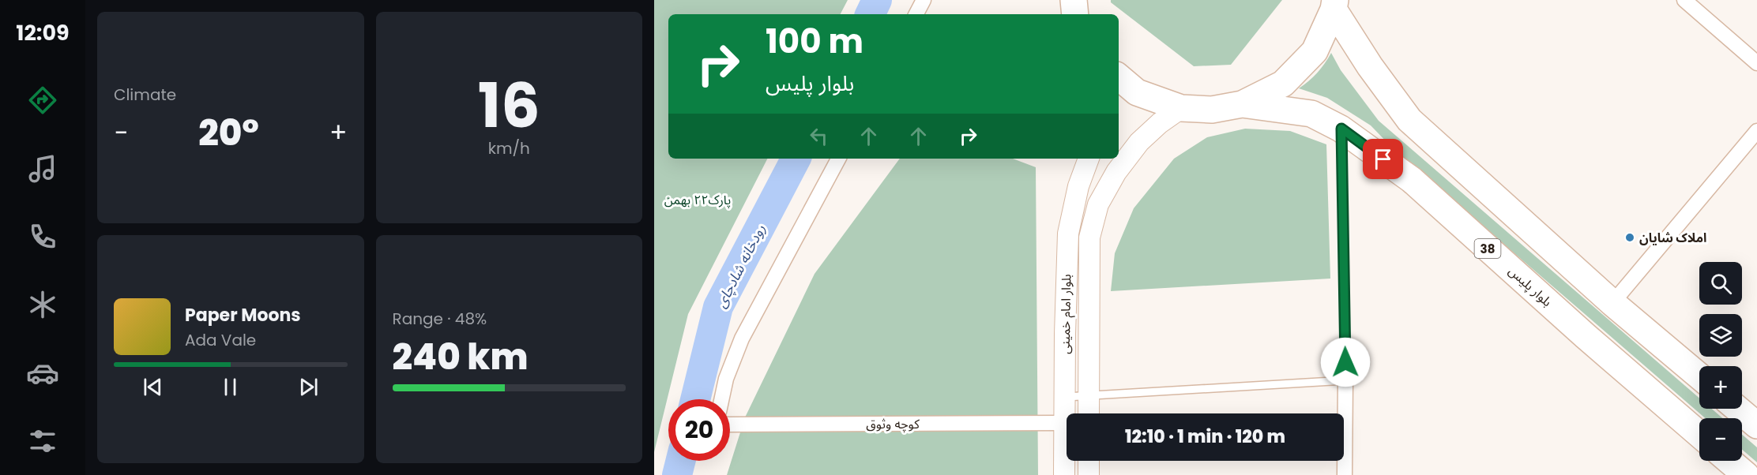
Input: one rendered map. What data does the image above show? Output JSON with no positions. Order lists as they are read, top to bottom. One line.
{"streets":{"highway":["38","بلوار پلیس"],"main road":["بلوار امام خمینی"],"street":["کوچه وثوق"]},"crossings":[["38","بلوار پلیس"],["38","بلوار امام خمینی"],["بلوار امام خمینی","کوچه وثوق"]],"water":["رودخانه شادچای"],"parks":["پارک۲۲ بهمن"],"places":["املاک شایان"],"page":{"tabs":"12:09","tile":["Climate",["16","km/h"],["Range · 48%","240 km"]],"turn":["100 m","بلوار پلیس"],"heat":["−","20°","+"],"map_buttons":["+","−"],"song":["Paper Moons","Ada Vale"],"limit":"20","trip":"12:10 · 1 min · 120 m"}}
